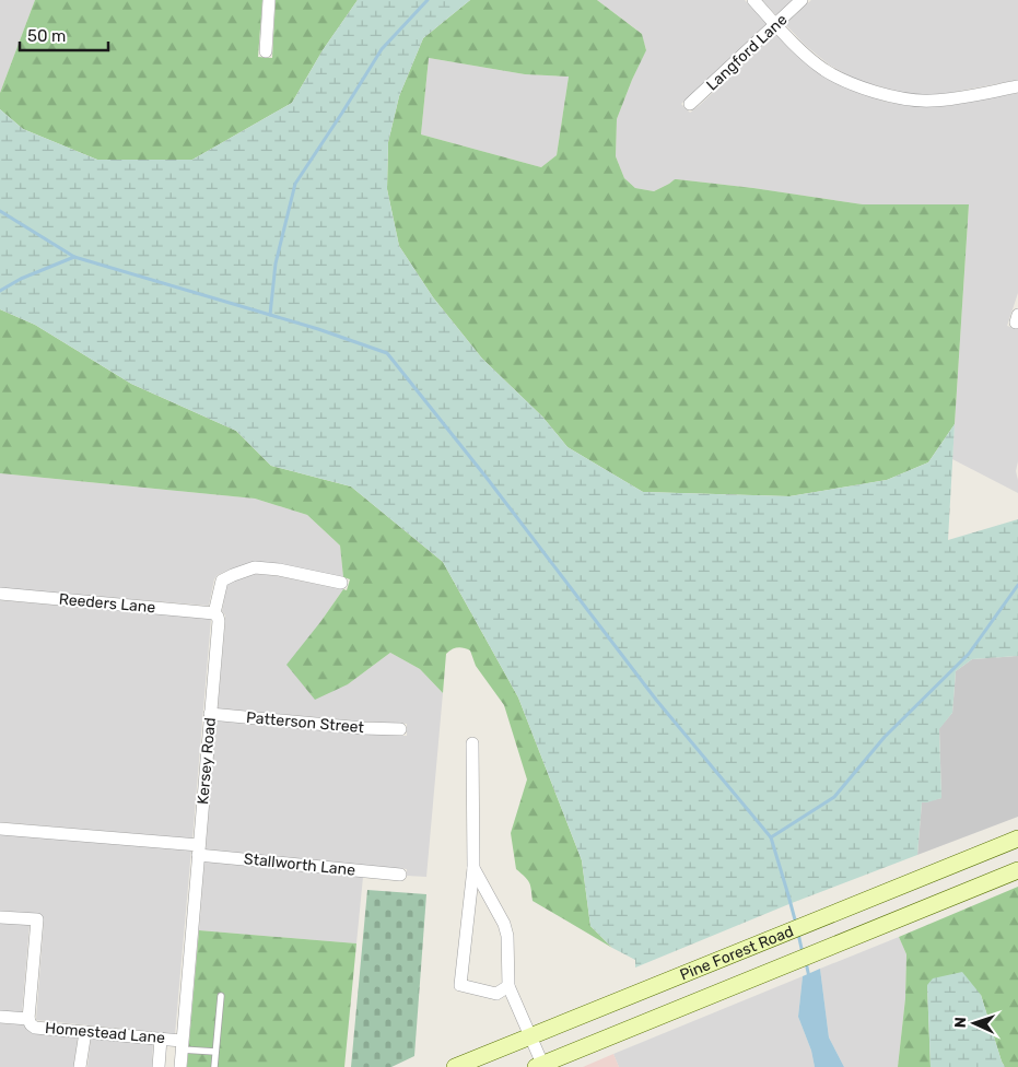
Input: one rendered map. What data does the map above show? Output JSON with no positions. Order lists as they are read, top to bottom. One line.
{"streets":{"main road":["Pine Forest Road"],"street":["Langford Lane","Reeders Lane","Patterson Street","Kersey Road","Stallworth Lane","Homestead Lane"]},"crossings":[["Reeders Lane","Kersey Road"],["Patterson Street","Kersey Road"],["Kersey Road","Stallworth Lane"],["Kersey Road","Homestead Lane"]],"scale_bar":"50 m","north":"left"}
